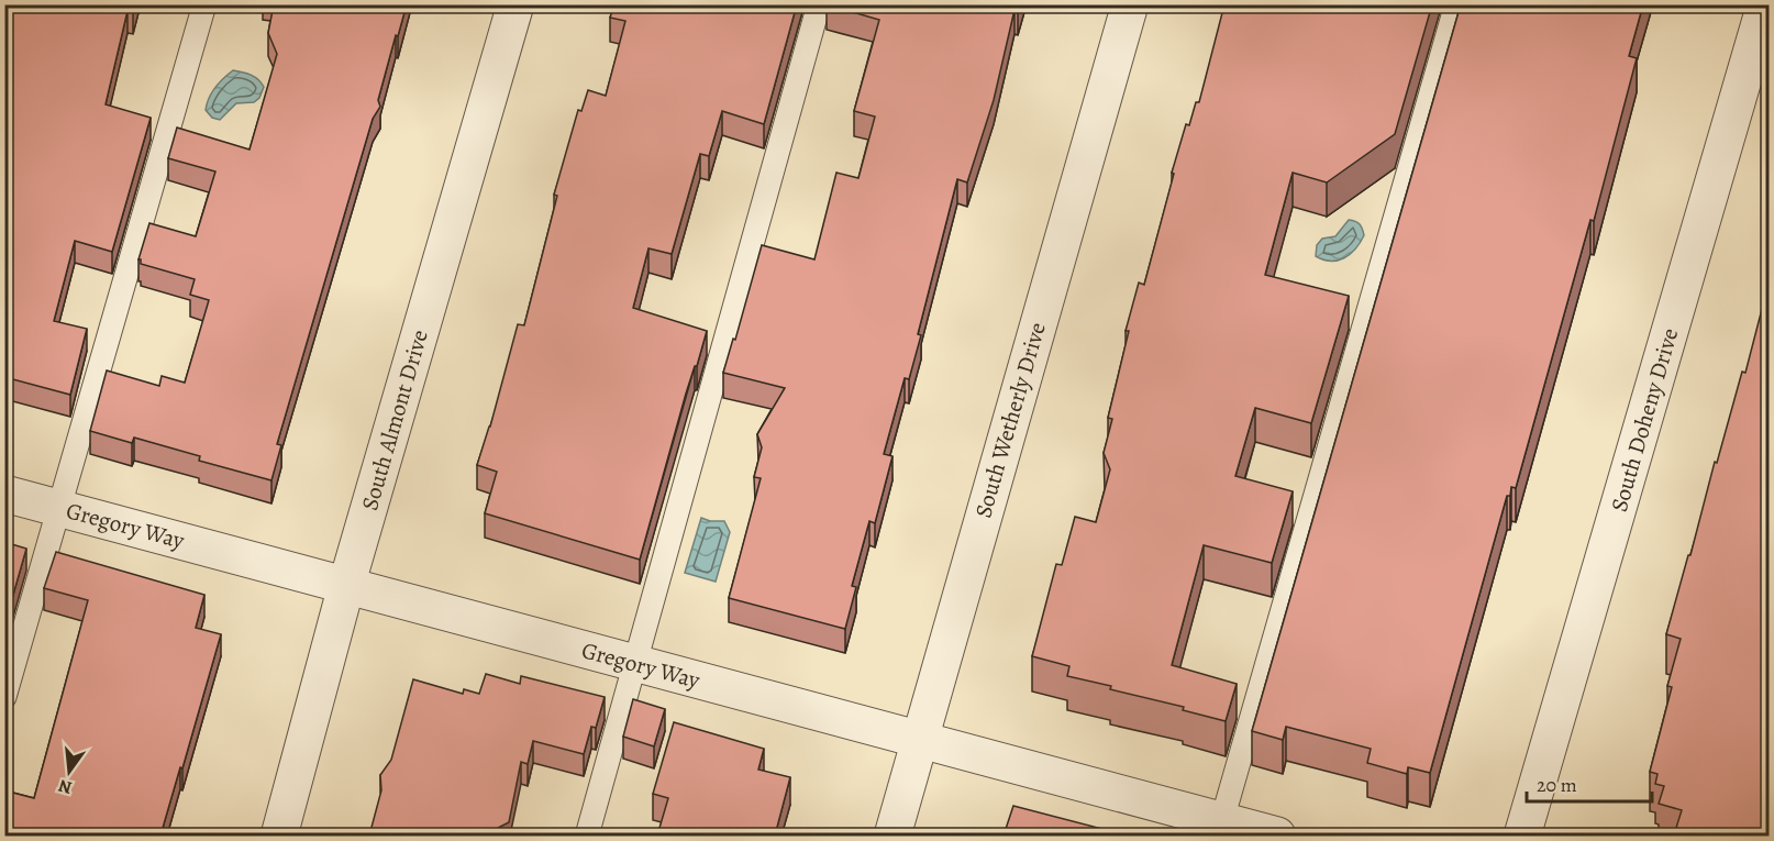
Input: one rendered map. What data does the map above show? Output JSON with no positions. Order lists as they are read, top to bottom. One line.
{"streets":{"street":["South Almont Drive","South Wetherly Drive","South Doheny Drive","Gregory Way"]},"crossings":[["South Almont Drive","Gregory Way"],["South Wetherly Drive","Gregory Way"]],"scale_bar":"20 m","north":"bottom"}
